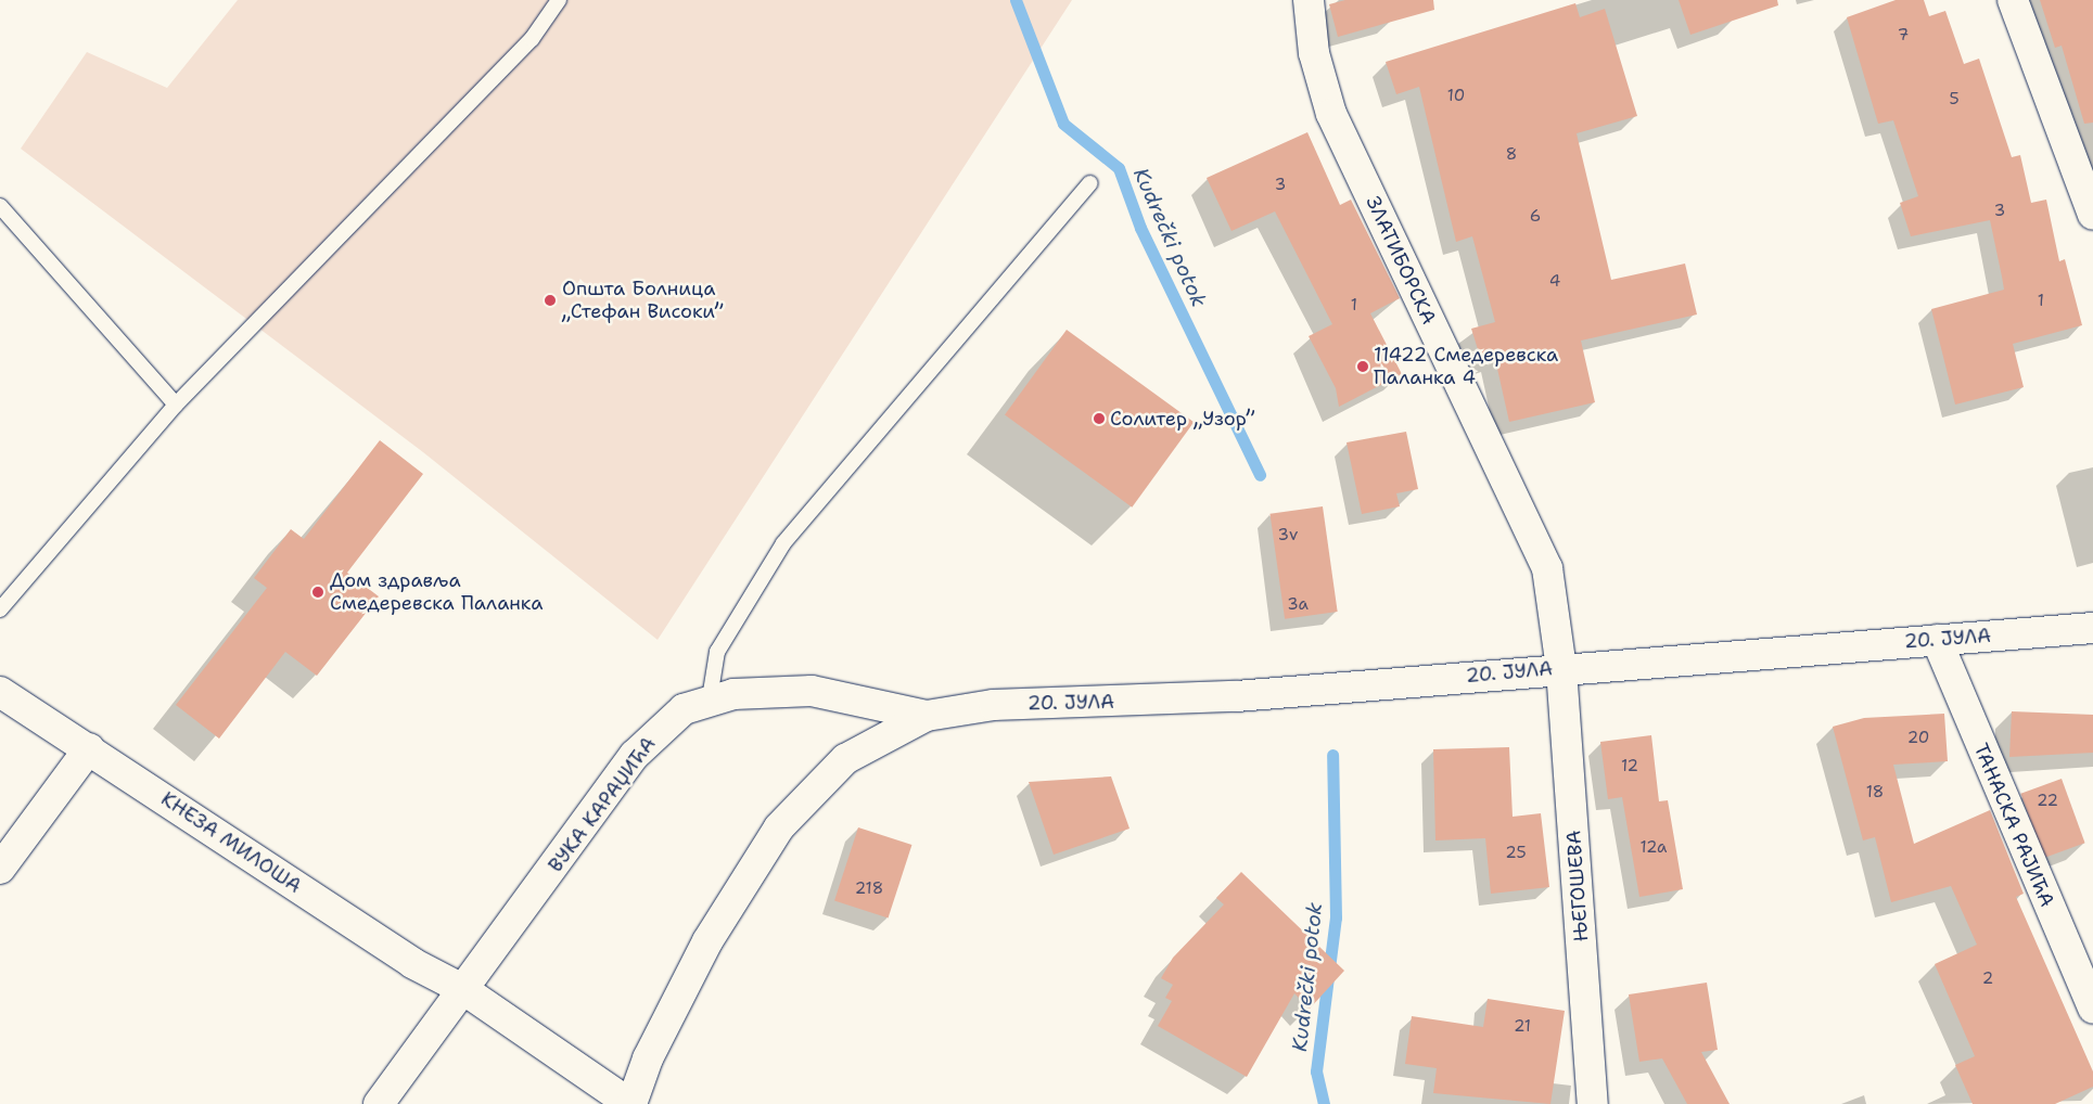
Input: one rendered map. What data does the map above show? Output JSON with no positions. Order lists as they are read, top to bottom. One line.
{"streets":{"street":["ЗЛАТИБОРСКА","20. ЈУЛА","ВУКА КАРАЏИЋА","ТАНАСКА РАЈИЋА","КНЕЗА МИЛОША","ЊЕГОШЕВА"]},"crossings":[["ЗЛАТИБОРСКА","20. ЈУЛА"],["ЗЛАТИБОРСКА","ЊЕГОШЕВА"],["20. ЈУЛА","ВУКА КАРАЏИЋА"],["20. ЈУЛА","ТАНАСКА РАЈИЋА"],["20. ЈУЛА","ЊЕГОШЕВА"],["ВУКА КАРАЏИЋА","КНЕЗА МИЛОША"]],"water":["Kudrečki potok"],"places":["Општа Болница „Стефан Високи”","11422 Смедеревска Паланка 4","Солитер „Узор”","Дом здравља Смедеревска Паланка"],"house_numbers":["7","10","5","8","3","3","6","4","1","1","3v","3a","20","12","18","22","12a","25","218","2","21"]}
